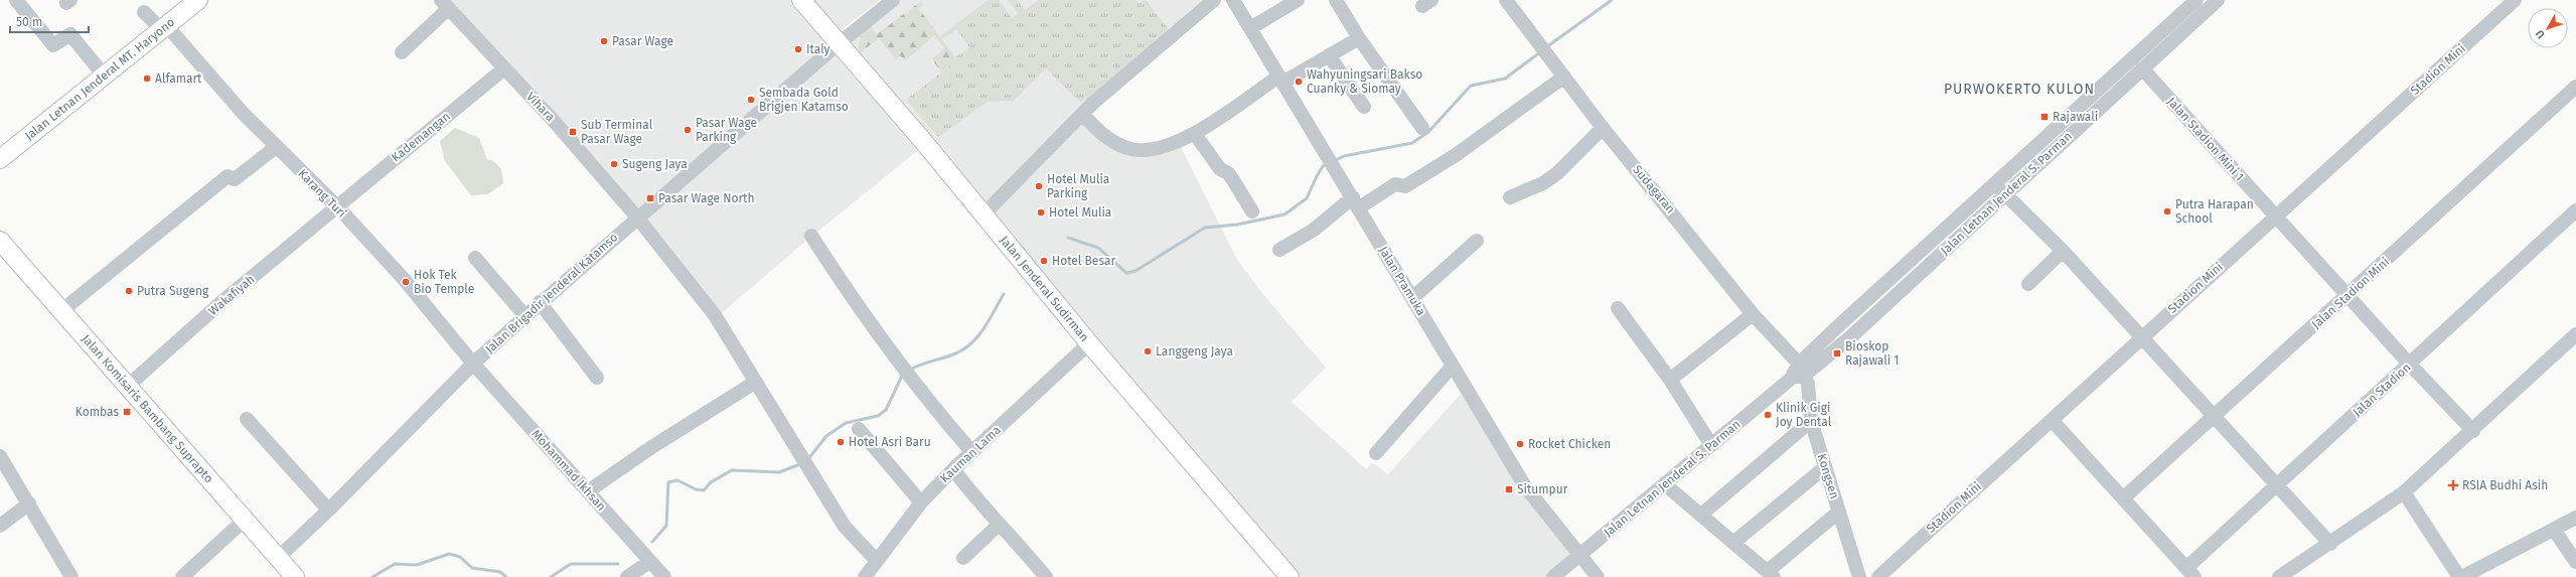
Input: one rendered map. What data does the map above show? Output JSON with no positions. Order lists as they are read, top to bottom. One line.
{"streets":{"main road":["Jalan Letnan Jenderal MT. Haryono","Jalan Jenderal Sudirman","Jalan Komisaris Bambang Suprapto"],"street":["Stadion Mini","Vihara","Kademangan","Jalan Stadion Mini 1","Sudagaran","Karang Turi","Jalan Letnan Jenderal S. Parman","Jalan Pramuka","Jalan Brigadir Jenderal Katamso","Jalan Stadion Mini","Wakafiyah","Jalan Stadion","Kauman Lama","Mohammad Ikhsan","Kongsen"]},"crossings":[["Stadion Mini","Jalan Stadion Mini 1"],["Jalan Letnan Jenderal MT. Haryono","Karang Turi"],["Vihara","Kademangan"],["Vihara","Jalan Brigadir Jenderal Katamso"],["Vihara","Kauman Lama"],["Kademangan","Karang Turi"],["Kademangan","Wakafiyah"],["Jalan Stadion Mini 1","Jalan Letnan Jenderal S. Parman"],["Jalan Stadion Mini 1","Jalan Stadion Mini"],["Jalan Stadion Mini 1","Jalan Stadion"],["Sudagaran","Jalan Letnan Jenderal S. Parman"],["Sudagaran","Kongsen"],["Karang Turi","Jalan Brigadir Jenderal Katamso"],["Karang Turi","Wakafiyah"],["Karang Turi","Mohammad Ikhsan"],["Jalan Letnan Jenderal S. Parman","Jalan Pramuka"],["Jalan Letnan Jenderal S. Parman","Kongsen"],["Jalan Jenderal Sudirman","Jalan Brigadir Jenderal Katamso"],["Jalan Jenderal Sudirman","Kauman Lama"],["Jalan Brigadir Jenderal Katamso","Jalan Komisaris Bambang Suprapto"],["Jalan Brigadir Jenderal Katamso","Mohammad Ikhsan"],["Wakafiyah","Jalan Komisaris Bambang Suprapto"]],"districts":["PURWOKERTO KULON"],"places":{"other":["Pasar Wage","Italy","Alfamart","Wahyuningsari Bakso Cuanky & Siomay","Sembada Gold Brigjen Katamso","Pasar Wage Parking","Sugeng Jaya","Hotel Mulia Parking","Putra Harapan School","Hotel Mulia","Hotel Besar","Hok Tek Bio Temple","Putra Sugeng","Langgeng Jaya","Klinik Gigi Joy Dental","Hotel Asri Baru","Rocket Chicken"],"transit":["Rajawali","Sub Terminal Pasar Wage","Pasar Wage North","Bioskop Rajawali 1","Kombas","Situmpur"],"health":["RSIA Budhi Asih"]},"scale_bar":"50 m","north":"bottom left"}
